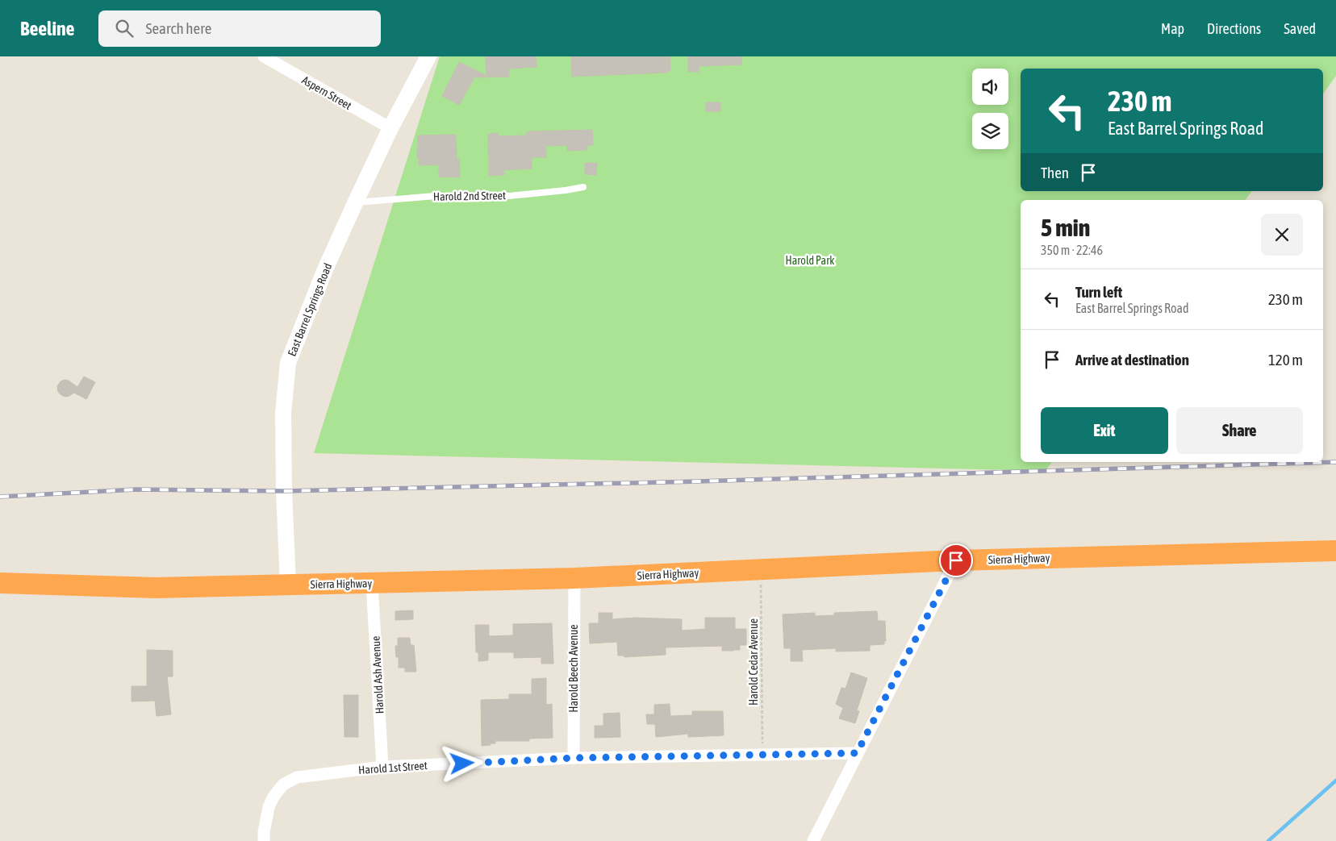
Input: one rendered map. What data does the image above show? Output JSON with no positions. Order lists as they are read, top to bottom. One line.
{"streets":{"highway":["Sierra Highway"],"street":["Aspern Street","East Barrel Springs Road","Harold Beech Avenue","Harold Ash Avenue","Harold 1st Street"],"lane":["Harold 2nd Street"],"path":["Harold Cedar Avenue"]},"crossings":[["Aspern Street","East Barrel Springs Road"],["Harold 2nd Street","East Barrel Springs Road"],["East Barrel Springs Road","Sierra Highway"],["Sierra Highway","Harold Cedar Avenue"],["Sierra Highway","Harold Beech Avenue"],["Sierra Highway","Harold Ash Avenue"],["Harold Cedar Avenue","Harold 1st Street"],["Harold Beech Avenue","Harold 1st Street"],["Harold Ash Avenue","Harold 1st Street"]],"parks":["Harold Park"],"page":{"header":"Beeline","search":"Search here","nav":["Map","Directions","Saved"],"turn":["230 m","East Barrel Springs Road"],"then":"Then","heading":["5 min","350 m · 22:46"],"list":[{"name":"Turn left","note":"East Barrel Springs Road","value":"230 m"},{"name":"Arrive at destination","value":"120 m"}],"buttons":["Exit","Share"]}}
